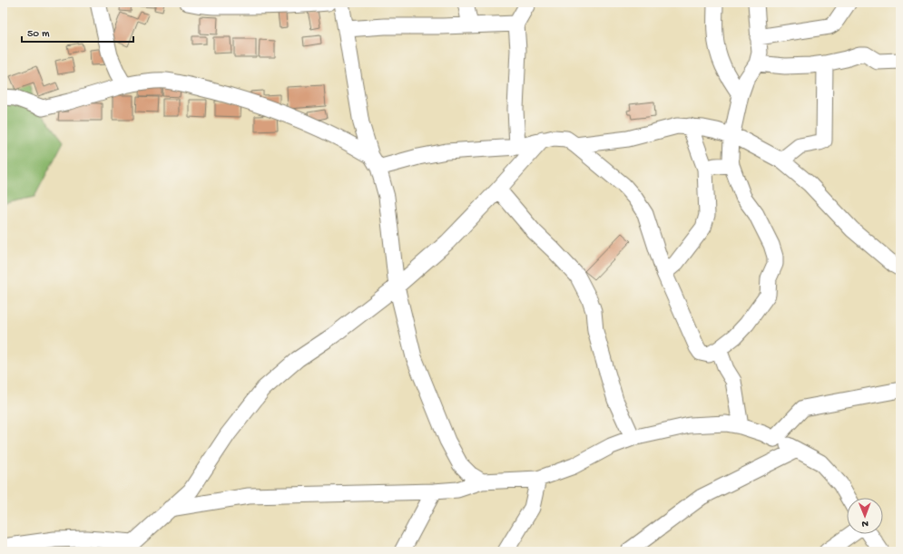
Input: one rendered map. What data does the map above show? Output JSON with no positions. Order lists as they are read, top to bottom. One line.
{"scale_bar":"50 m","north":"bottom"}
